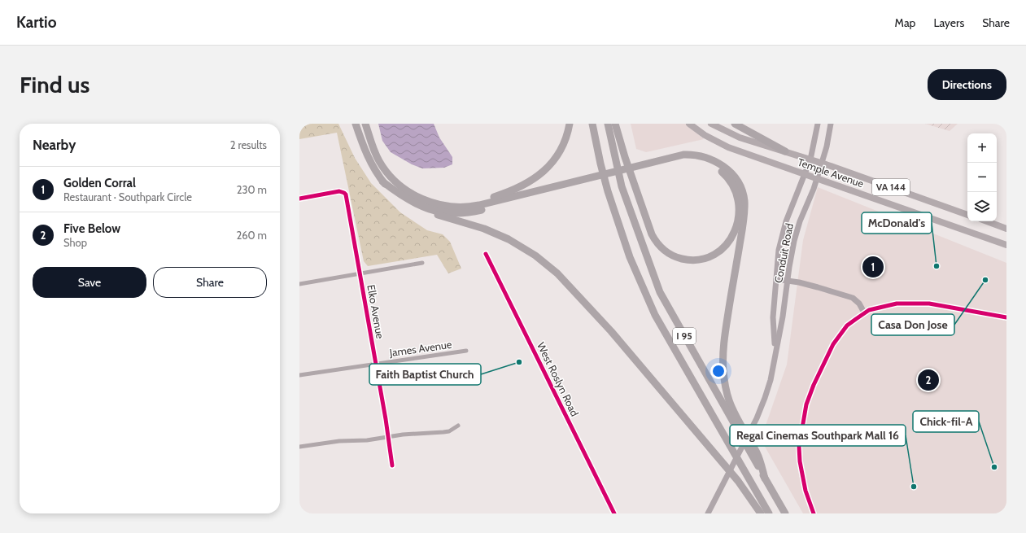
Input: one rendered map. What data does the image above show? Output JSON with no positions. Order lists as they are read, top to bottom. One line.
{"streets":{"highway":["I 95"],"main road":["Temple Avenue","VA 144","Conduit Road"],"street":["Elko Avenue","James Avenue","West Roslyn Road"]},"crossings":[["Temple Avenue","Conduit Road"],["Elko Avenue","James Avenue"]],"places":["McDonald's","Casa Don Jose","Faith Baptist Church","Chick-fil-A","Regal Cinemas Southpark Mall 16"],"page":{"header":"Kartio","nav":["Map","Layers","Share"],"buttons":["Directions",["Save","Share"]],"title":"Find us","heading":["Nearby","2 results"],"map_buttons":["+","−"],"list":[{"mark":"1","name":"Golden Corral","note":"Restaurant · Southpark Circle","value":"230 m"},{"mark":"2","name":"Five Below","note":"Shop","value":"260 m"}],"pins":["1","2"]}}
